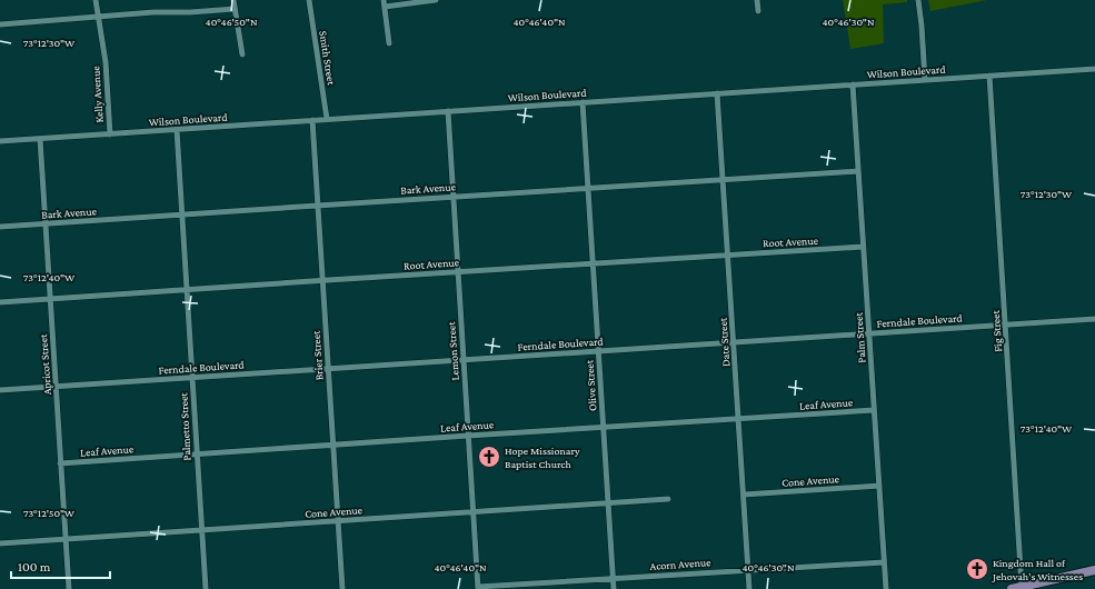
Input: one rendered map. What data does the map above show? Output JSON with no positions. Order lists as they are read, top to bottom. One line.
{"streets":{"street":["Smith Street","Wilson Boulevard","Kelly Avenue","Bark Avenue","Root Avenue","Ferndale Boulevard","Fig Street","Palm Street","Date Street","Lemon Street","Brier Street","Apricot Street","Olive Street","Leaf Avenue","Palmetto Street","Cone Avenue","Acorn Avenue"]},"crossings":[["Smith Street","Wilson Boulevard"],["Wilson Boulevard","Kelly Avenue"],["Wilson Boulevard","Fig Street"],["Wilson Boulevard","Palm Street"],["Wilson Boulevard","Date Street"],["Wilson Boulevard","Lemon Street"],["Wilson Boulevard","Brier Street"],["Wilson Boulevard","Apricot Street"],["Wilson Boulevard","Olive Street"],["Wilson Boulevard","Palmetto Street"],["Bark Avenue","Palm Street"],["Bark Avenue","Date Street"],["Bark Avenue","Lemon Street"],["Bark Avenue","Brier Street"],["Bark Avenue","Apricot Street"],["Bark Avenue","Olive Street"],["Bark Avenue","Palmetto Street"],["Root Avenue","Palm Street"],["Root Avenue","Date Street"],["Root Avenue","Lemon Street"],["Root Avenue","Brier Street"],["Root Avenue","Apricot Street"],["Root Avenue","Olive Street"],["Root Avenue","Palmetto Street"],["Ferndale Boulevard","Fig Street"],["Ferndale Boulevard","Palm Street"],["Ferndale Boulevard","Date Street"],["Ferndale Boulevard","Lemon Street"],["Ferndale Boulevard","Brier Street"],["Ferndale Boulevard","Apricot Street"],["Ferndale Boulevard","Olive Street"],["Ferndale Boulevard","Palmetto Street"],["Palm Street","Leaf Avenue"],["Palm Street","Cone Avenue"],["Palm Street","Acorn Avenue"],["Date Street","Leaf Avenue"],["Date Street","Cone Avenue"],["Date Street","Acorn Avenue"],["Lemon Street","Leaf Avenue"],["Lemon Street","Cone Avenue"],["Lemon Street","Acorn Avenue"],["Brier Street","Leaf Avenue"],["Brier Street","Cone Avenue"],["Apricot Street","Leaf Avenue"],["Apricot Street","Cone Avenue"],["Olive Street","Leaf Avenue"],["Olive Street","Cone Avenue"],["Olive Street","Acorn Avenue"],["Leaf Avenue","Palmetto Street"],["Palmetto Street","Cone Avenue"]],"places":{"church":["Hope Missionary Baptist Church","Kingdom Hall of Jehovah’s Witnesses"]},"scale_bar":"100 m","coordinates":["40°46'50\"N","40°46'40\"N","40°46'30\"N","73°12'30\"W","73°12'40\"W","73°12'50\"W"]}
